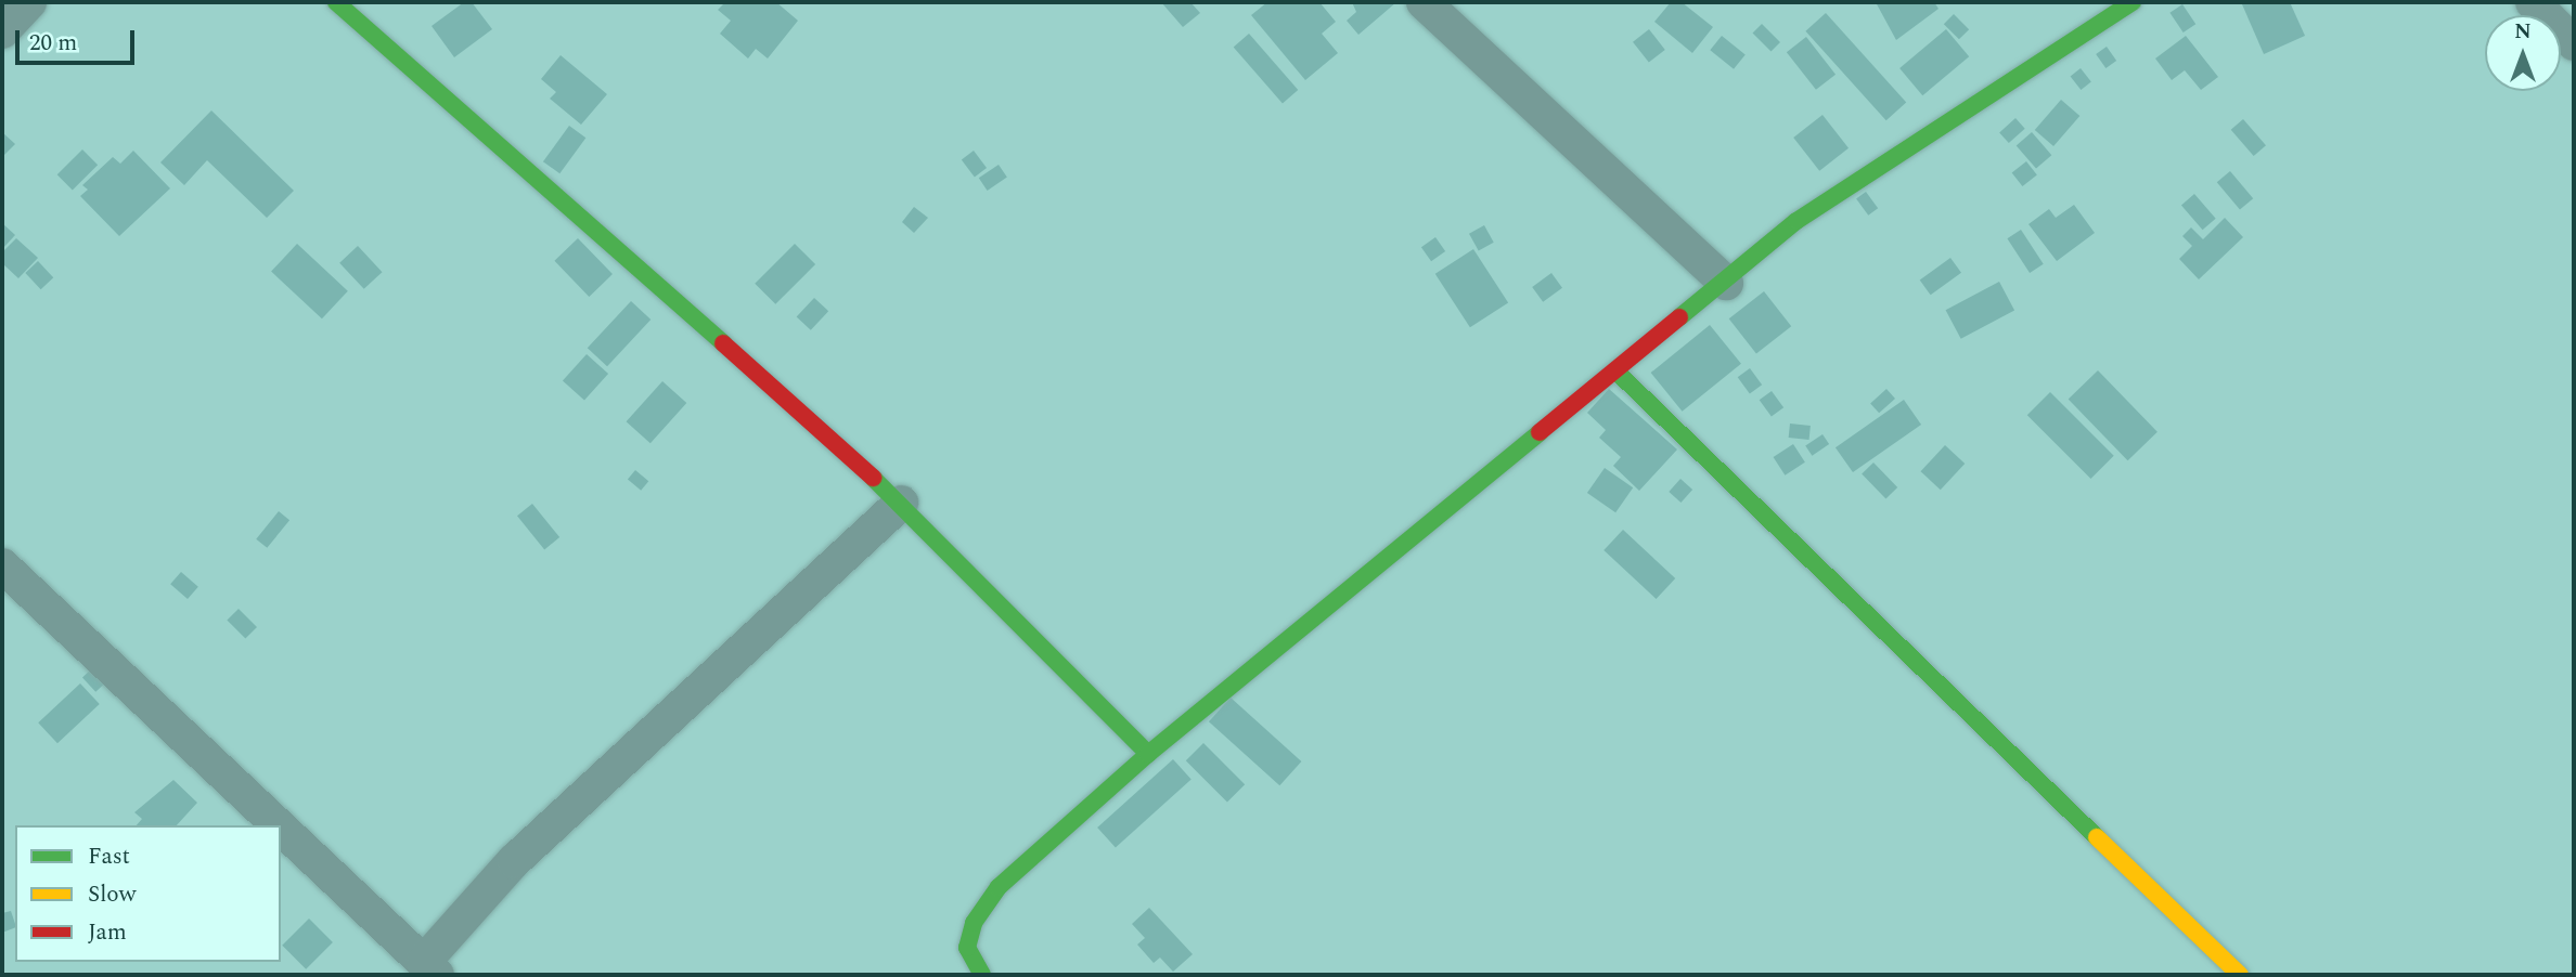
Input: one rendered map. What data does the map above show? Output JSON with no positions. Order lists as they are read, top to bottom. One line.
{"legend":["Fast","Slow","Jam"],"scale_bar":"20 m","north":"top"}
